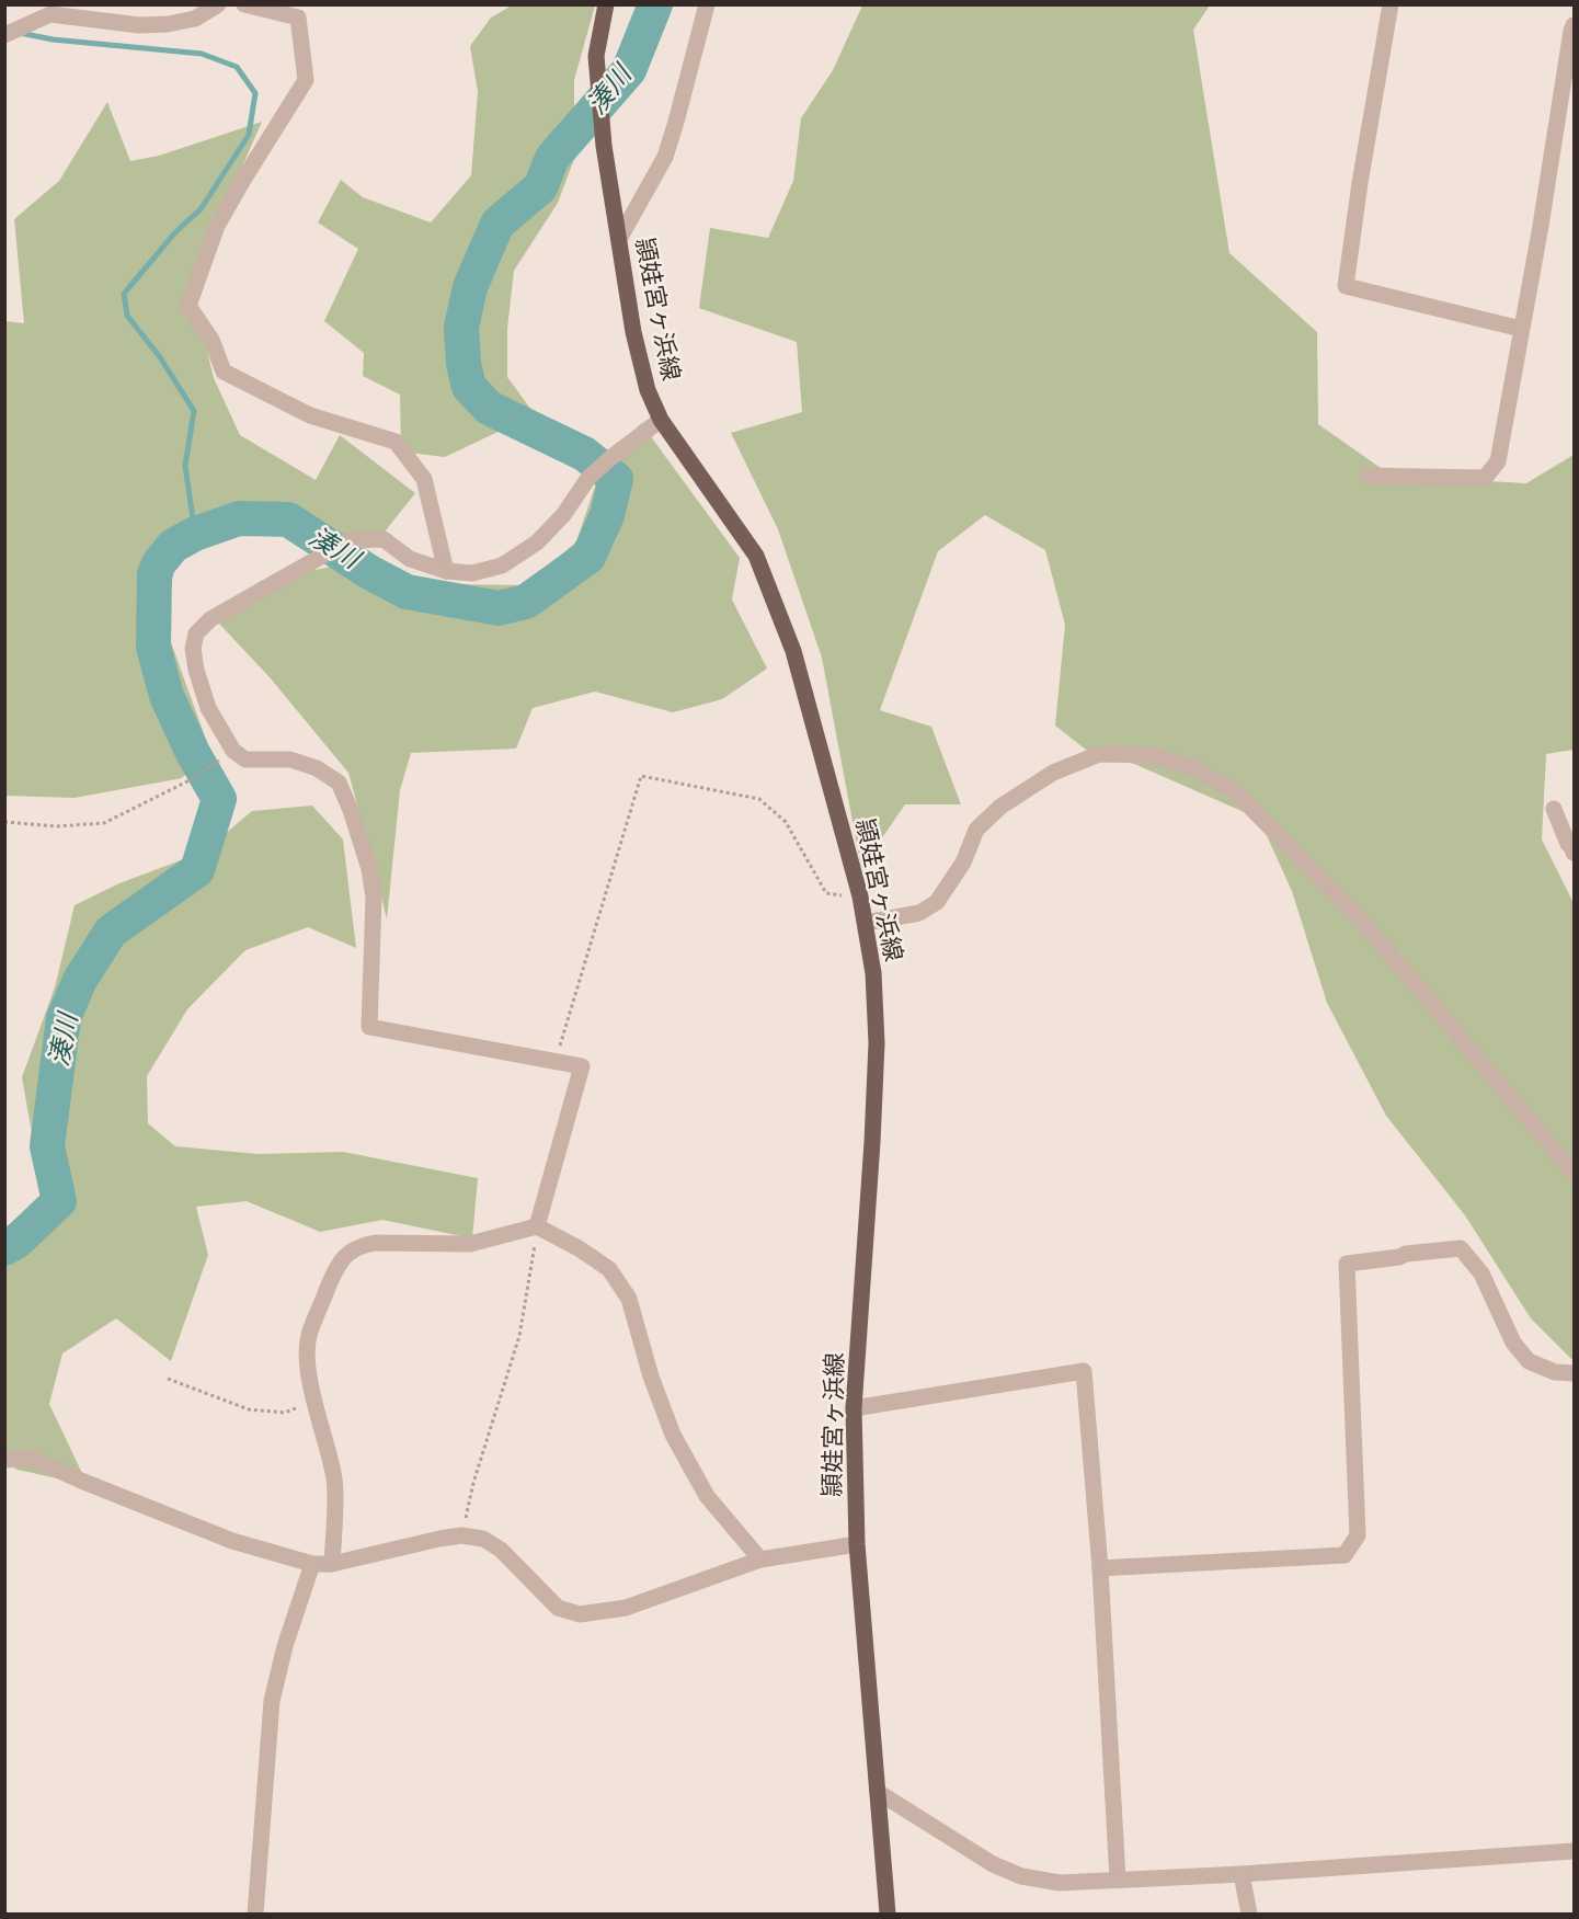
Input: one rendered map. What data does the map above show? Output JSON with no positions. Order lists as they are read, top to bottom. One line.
{"streets":{"main road":["頴娃宮ヶ浜線"]},"water":["湊川"]}
